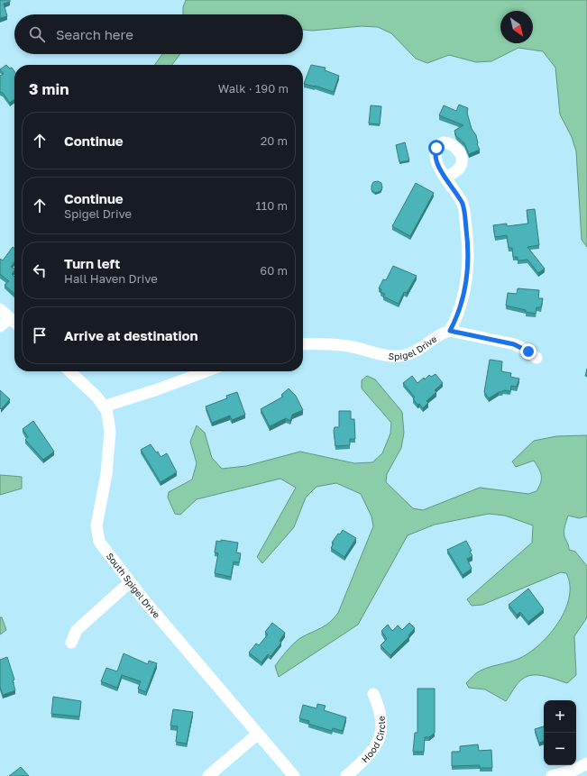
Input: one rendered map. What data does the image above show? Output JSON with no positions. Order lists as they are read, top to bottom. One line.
{"streets":{"street":["Spigel Drive","South Spigel Drive","Hood Circle"]},"north":"bottom right","page":{"search":"Search here","heading":["3 min","Walk · 190 m"],"list":[["Continue","20 m"],["Continue","Spigel Drive","110 m"],["Turn left","Hall Haven Drive","60 m"],"Arrive at destination"],"map_buttons":["+","−"]}}
